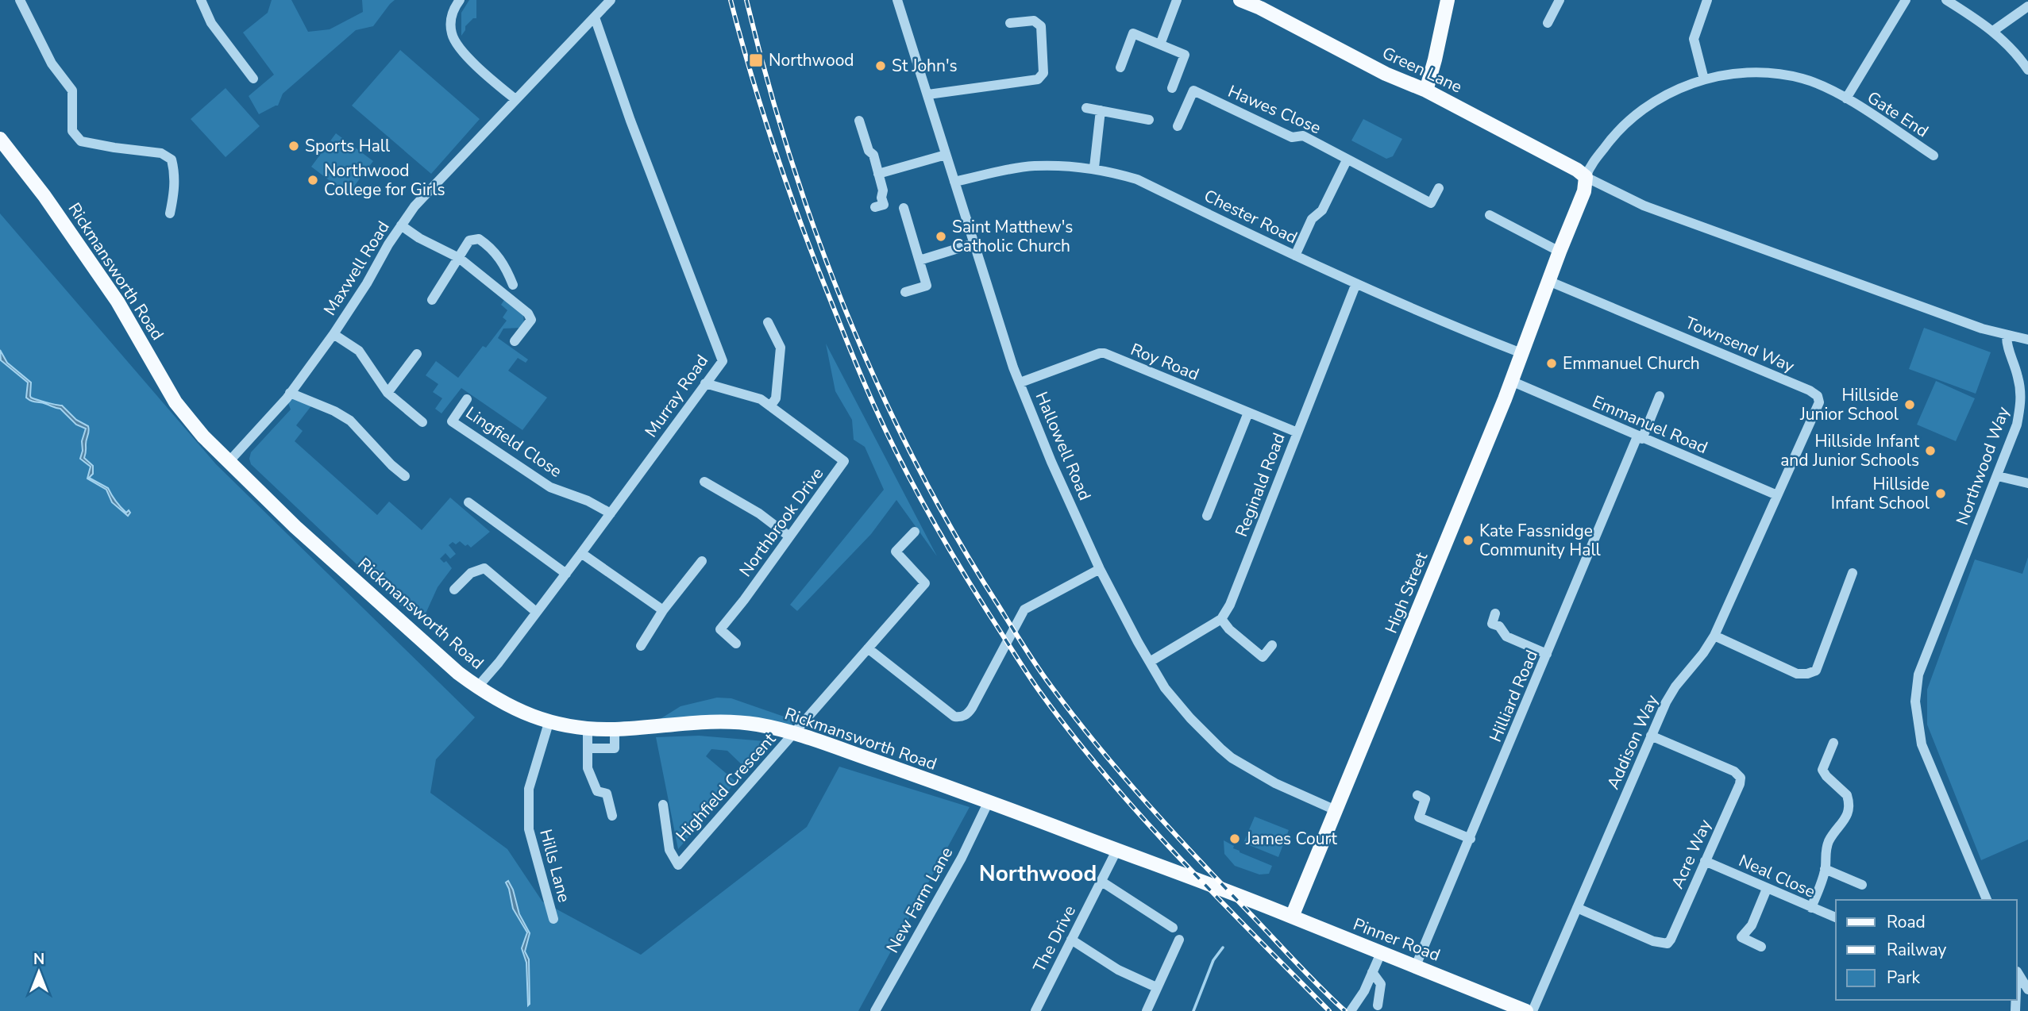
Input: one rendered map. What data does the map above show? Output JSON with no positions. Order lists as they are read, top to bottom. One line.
{"streets":{"main road":["Green Lane","Rickmansworth Road","High Street","Pinner Road"],"street":["Hawes Close","Gate End","Chester Road","Maxwell Road","Townsend Way","Roy Road","Murray Road","Emmanuel Road","Lingfield Close","Hallowell Road","Northwood Way","Reginald Road","Northbrook Drive","Hilliard Road","Addison Way","Highfield Crescent","Acre Way","Hills Lane","Neal Close","New Farm Lane","The Drive"]},"crossings":[["Green Lane","Gate End"],["Green Lane","High Street"],["Gate End","High Street"],["Chester Road","Hallowell Road"],["Chester Road","Reginald Road"],["Chester Road","High Street"],["Maxwell Road","Rickmansworth Road"],["Maxwell Road","Murray Road"],["Rickmansworth Road","Murray Road"],["Rickmansworth Road","Highfield Crescent"],["Rickmansworth Road","Hills Lane"],["Rickmansworth Road","New Farm Lane"],["Rickmansworth Road","The Drive"],["Rickmansworth Road","Pinner Road"],["Townsend Way","Emmanuel Road"],["Townsend Way","High Street"],["Townsend Way","Addison Way"],["Roy Road","Hallowell Road"],["Roy Road","Reginald Road"],["Murray Road","Lingfield Close"],["Emmanuel Road","High Street"],["Emmanuel Road","Hilliard Road"],["Emmanuel Road","Addison Way"],["Hallowell Road","High Street"],["High Street","Pinner Road"],["Hilliard Road","Pinner Road"],["Addison Way","Acre Way"],["Acre Way","Neal Close"]],"districts":["Northwood"],"places":{"transit":["Northwood"],"other":["St John's","Sports Hall","Northwood College for Girls","Saint Matthew's Catholic Church","Emmanuel Church","Hillside Junior School","Hillside Infant and Junior Schools","Hillside Infant School","Kate Fassnidge Community Hall","James Court"]},"legend":["Road","Railway","Park"],"north":"top"}
